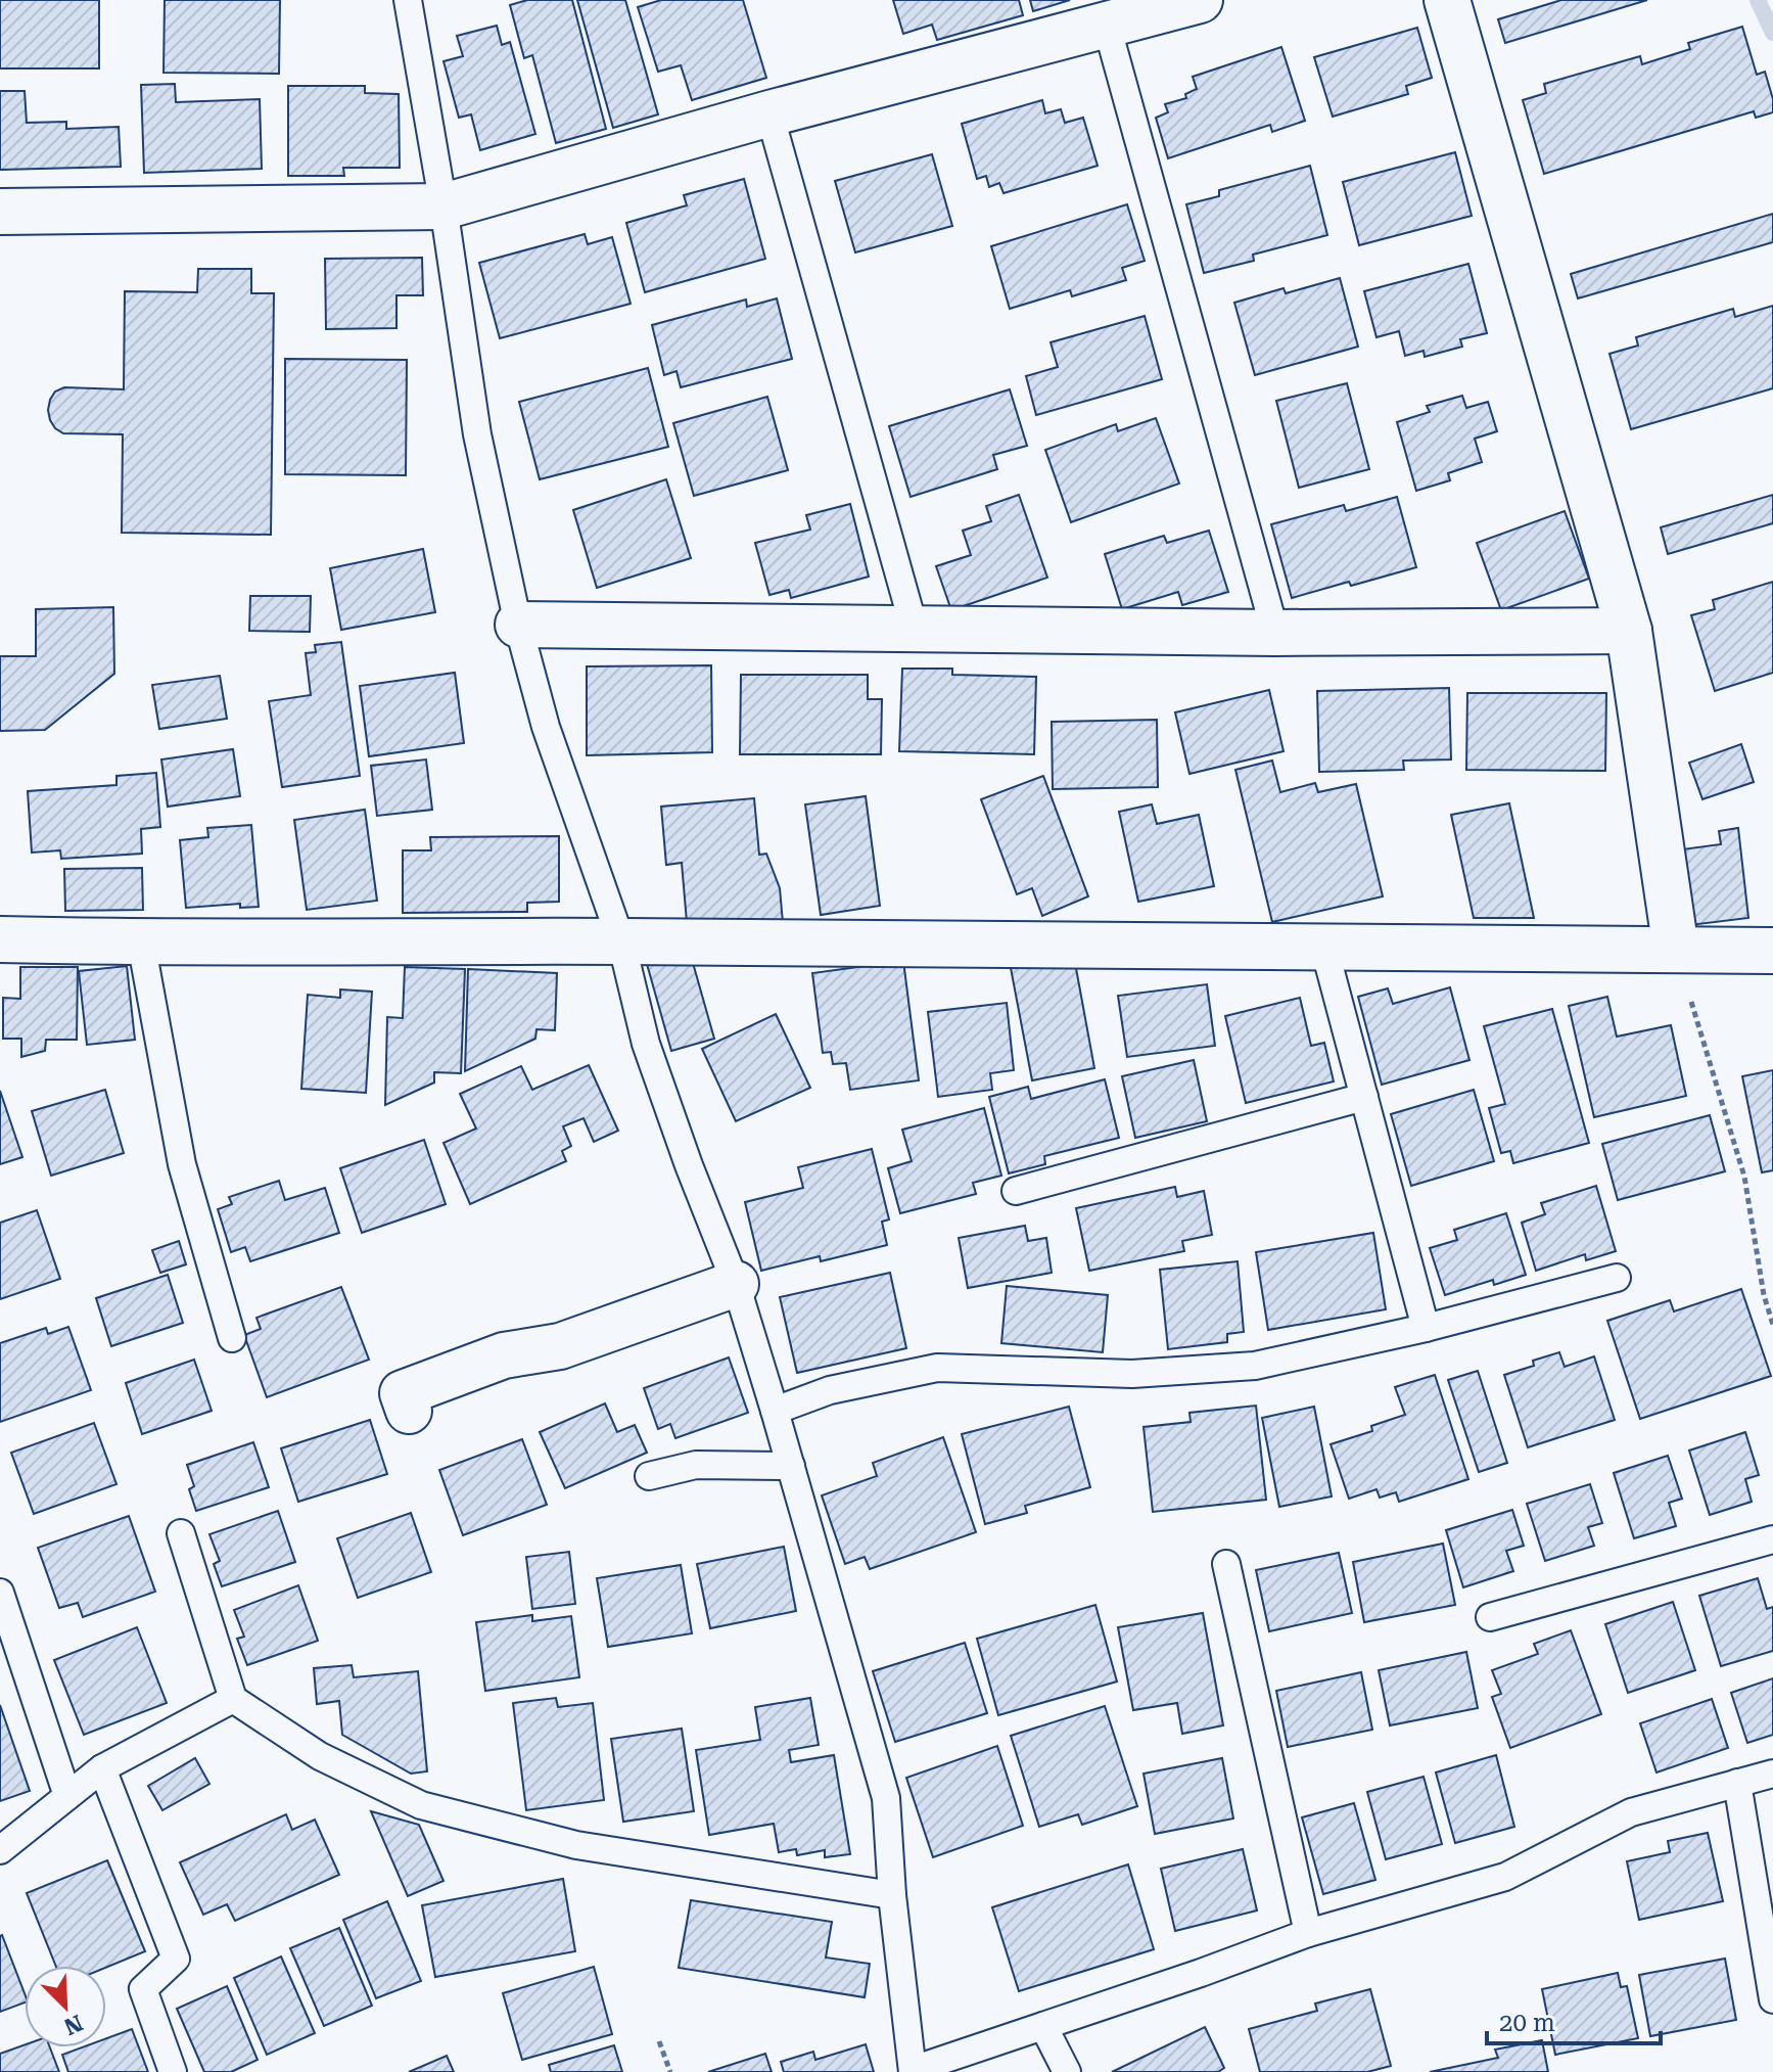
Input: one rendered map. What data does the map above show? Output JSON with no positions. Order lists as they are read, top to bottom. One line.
{"scale_bar":"20 m","north":"bottom right"}
